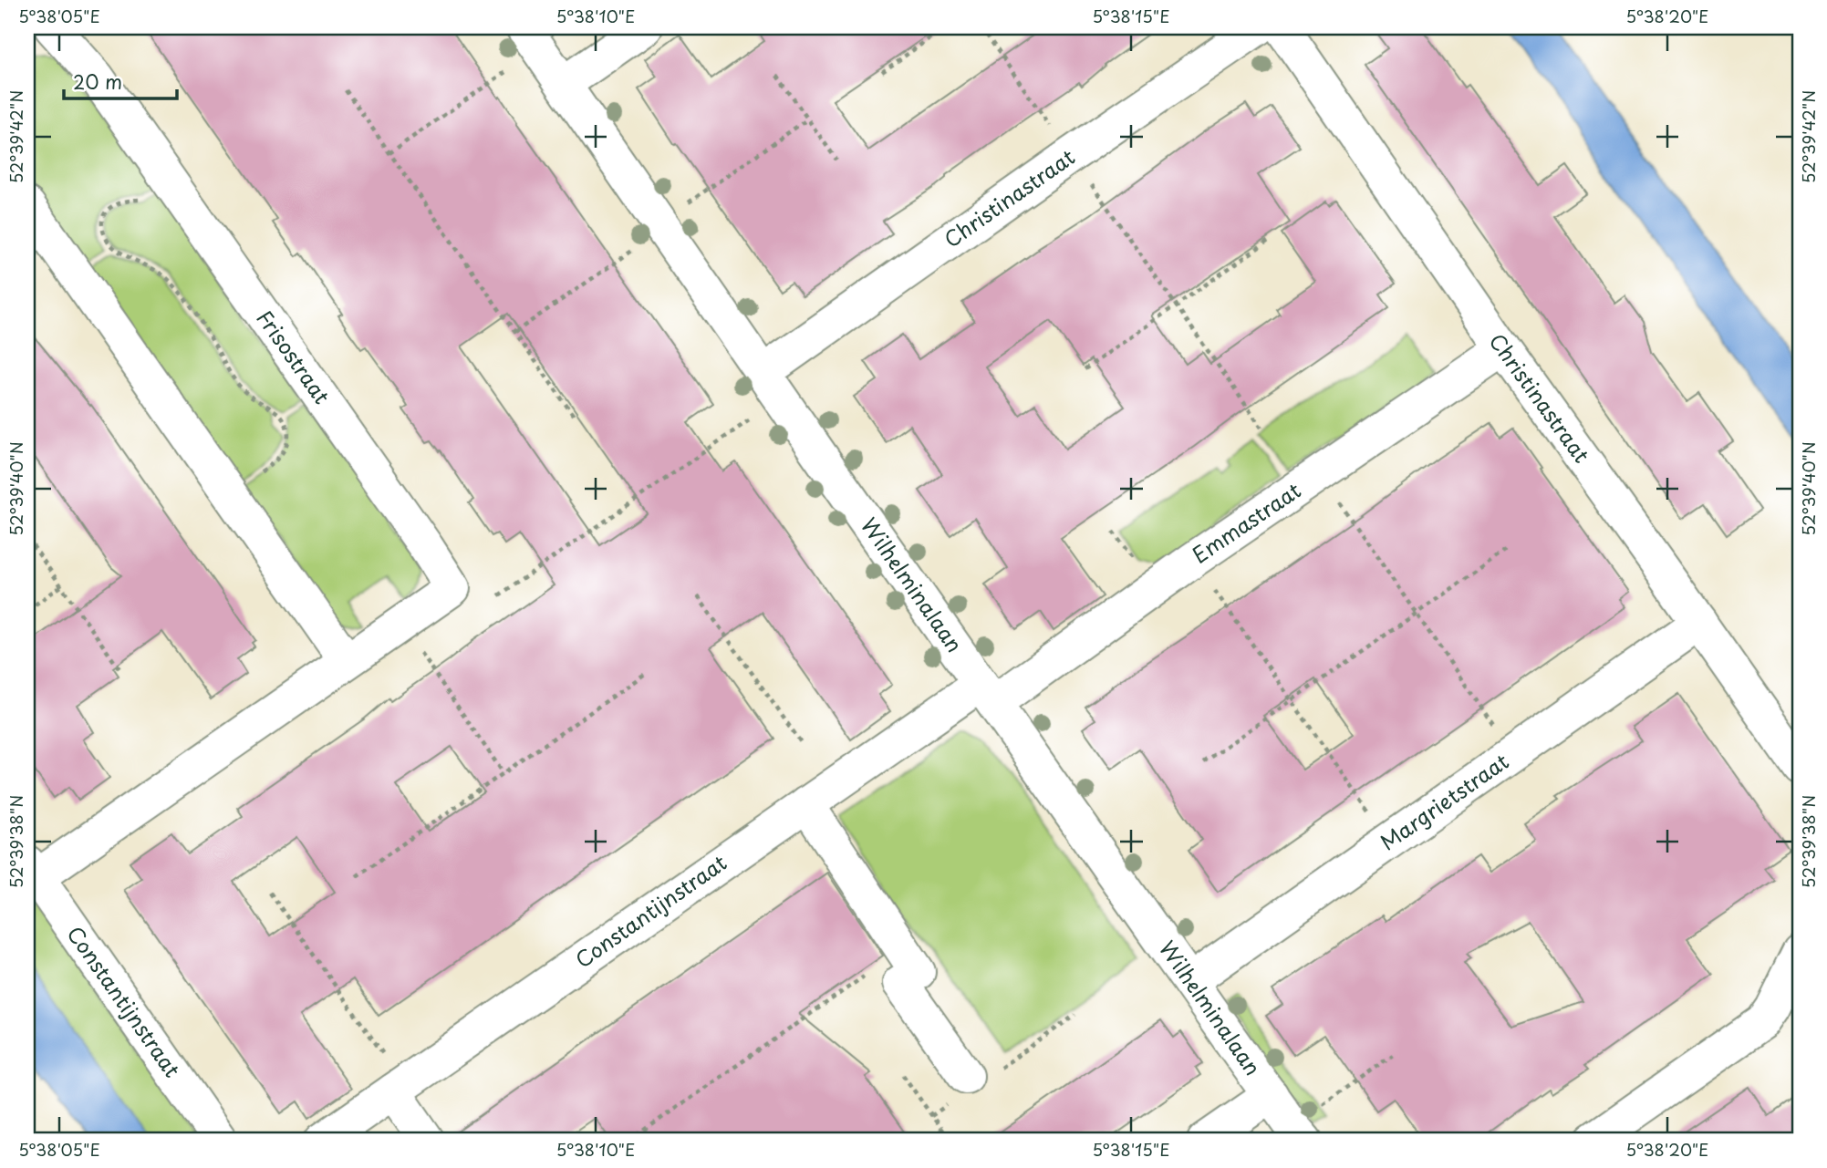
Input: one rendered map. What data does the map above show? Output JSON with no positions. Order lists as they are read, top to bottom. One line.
{"streets":{"street":["Christinastraat","Frisostraat","Emmastraat","Wilhelminalaan","Margrietstraat","Constantijnstraat"]},"crossings":[["Christinastraat","Emmastraat"],["Christinastraat","Wilhelminalaan"],["Christinastraat","Margrietstraat"],["Frisostraat","Constantijnstraat"],["Emmastraat","Wilhelminalaan"],["Emmastraat","Constantijnstraat"],["Wilhelminalaan","Margrietstraat"],["Wilhelminalaan","Constantijnstraat"]],"scale_bar":"20 m","coordinates":["5°38'05\"E","5°38'10\"E","5°38'15\"E","5°38'20\"E","52°39'42\"N","52°39'40\"N","52°39'38\"N"]}
